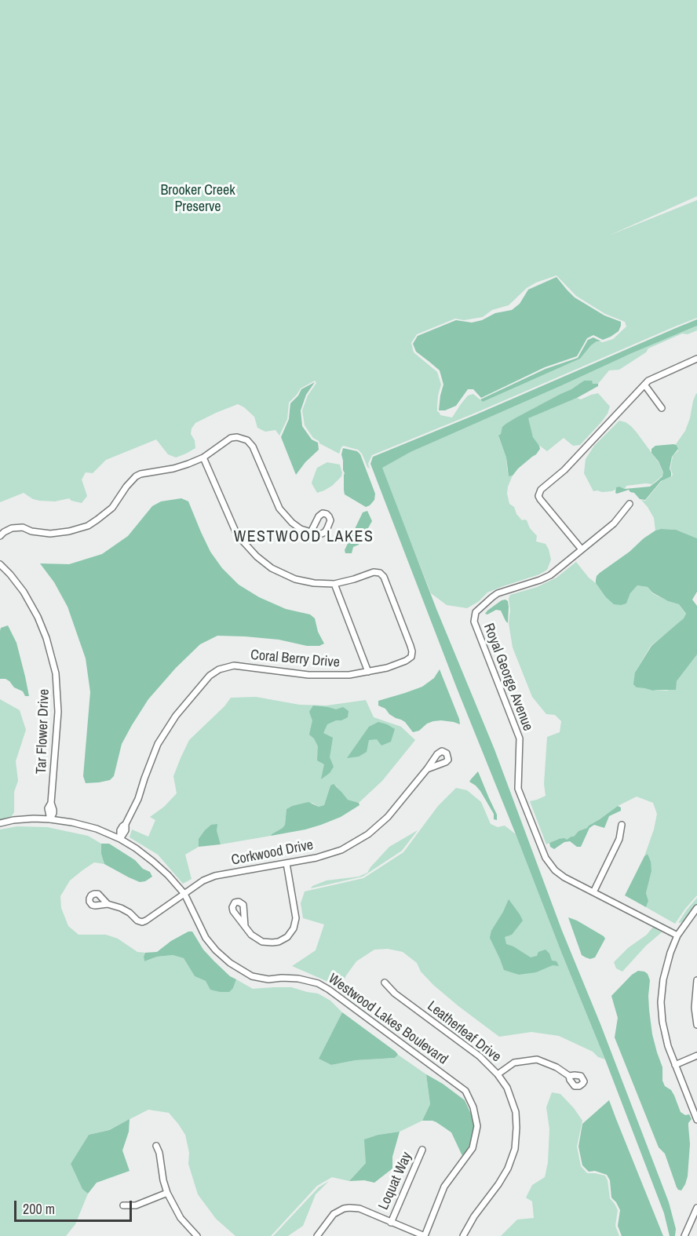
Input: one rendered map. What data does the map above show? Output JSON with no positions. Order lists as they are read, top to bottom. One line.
{"streets":{"street":["Coral Berry Drive","Royal George Avenue","Tar Flower Drive","Corkwood Drive","Westwood Lakes Boulevard","Leatherleaf Drive","Loquat Way"]},"crossings":[["Coral Berry Drive","Westwood Lakes Boulevard"],["Tar Flower Drive","Westwood Lakes Boulevard"],["Corkwood Drive","Westwood Lakes Boulevard"]],"districts":["WESTWOOD LAKES"],"parks":["Brooker Creek Preserve"],"scale_bar":"200 m"}
